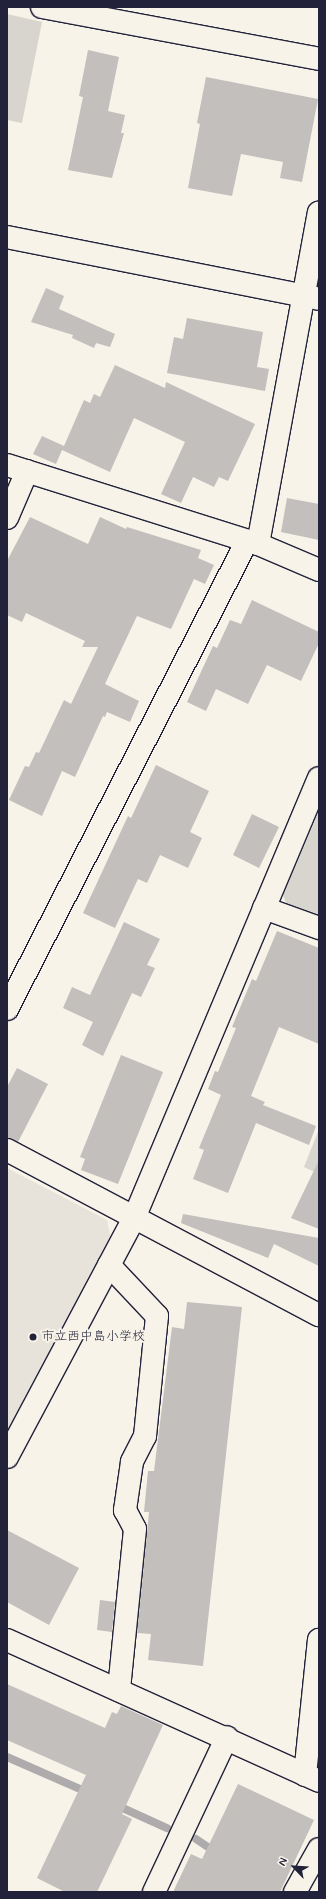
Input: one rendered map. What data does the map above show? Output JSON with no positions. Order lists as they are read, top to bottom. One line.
{"places":["市立西中島小学校"],"north":"top left"}
